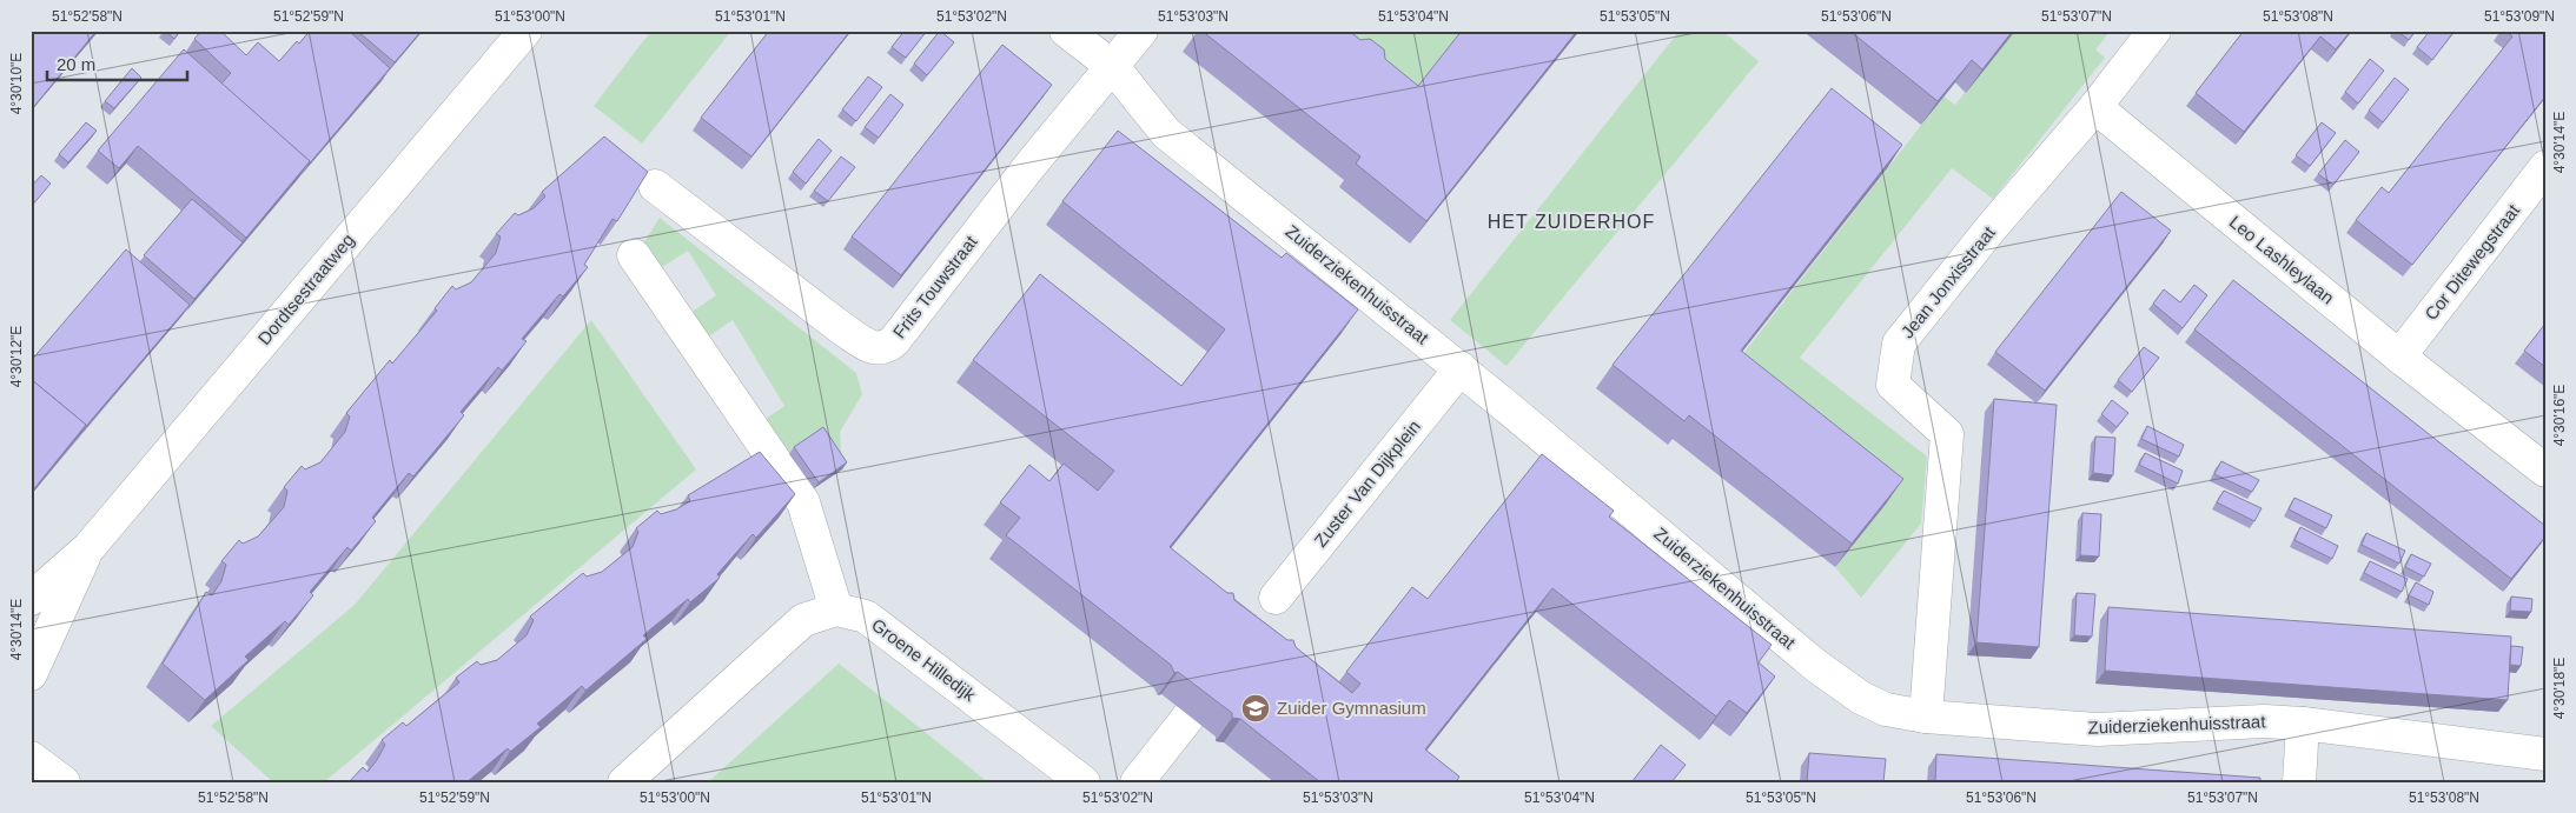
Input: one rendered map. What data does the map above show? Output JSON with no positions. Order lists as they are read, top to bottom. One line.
{"streets":{"street":["Leo Lashleylaan","Cor Ditewegstraat","Jean Jonxisstraat","Zuiderziekenhuisstraat","Frits Touwstraat","Dordtsestraatweg","Zuster Van Dijkplein","Groene Hilledijk"]},"crossings":[["Leo Lashleylaan","Cor Ditewegstraat"],["Leo Lashleylaan","Jean Jonxisstraat"],["Jean Jonxisstraat","Zuiderziekenhuisstraat"],["Zuiderziekenhuisstraat","Frits Touwstraat"],["Zuiderziekenhuisstraat","Zuster Van Dijkplein"]],"districts":["HET ZUIDERHOF"],"places":{"school or university":["Zuider Gymnasium"]},"scale_bar":"20 m","coordinates":["51°52'58\"N","51°52'59\"N","51°53'00\"N","51°53'01\"N","51°53'02\"N","51°53'03\"N","51°53'04\"N","51°53'05\"N","51°53'06\"N","51°53'07\"N","51°53'08\"N","51°53'09\"N","4°30'10\"E","4°30'14\"E","4°30'12\"E","4°30'16\"E","4°30'18\"E"]}
